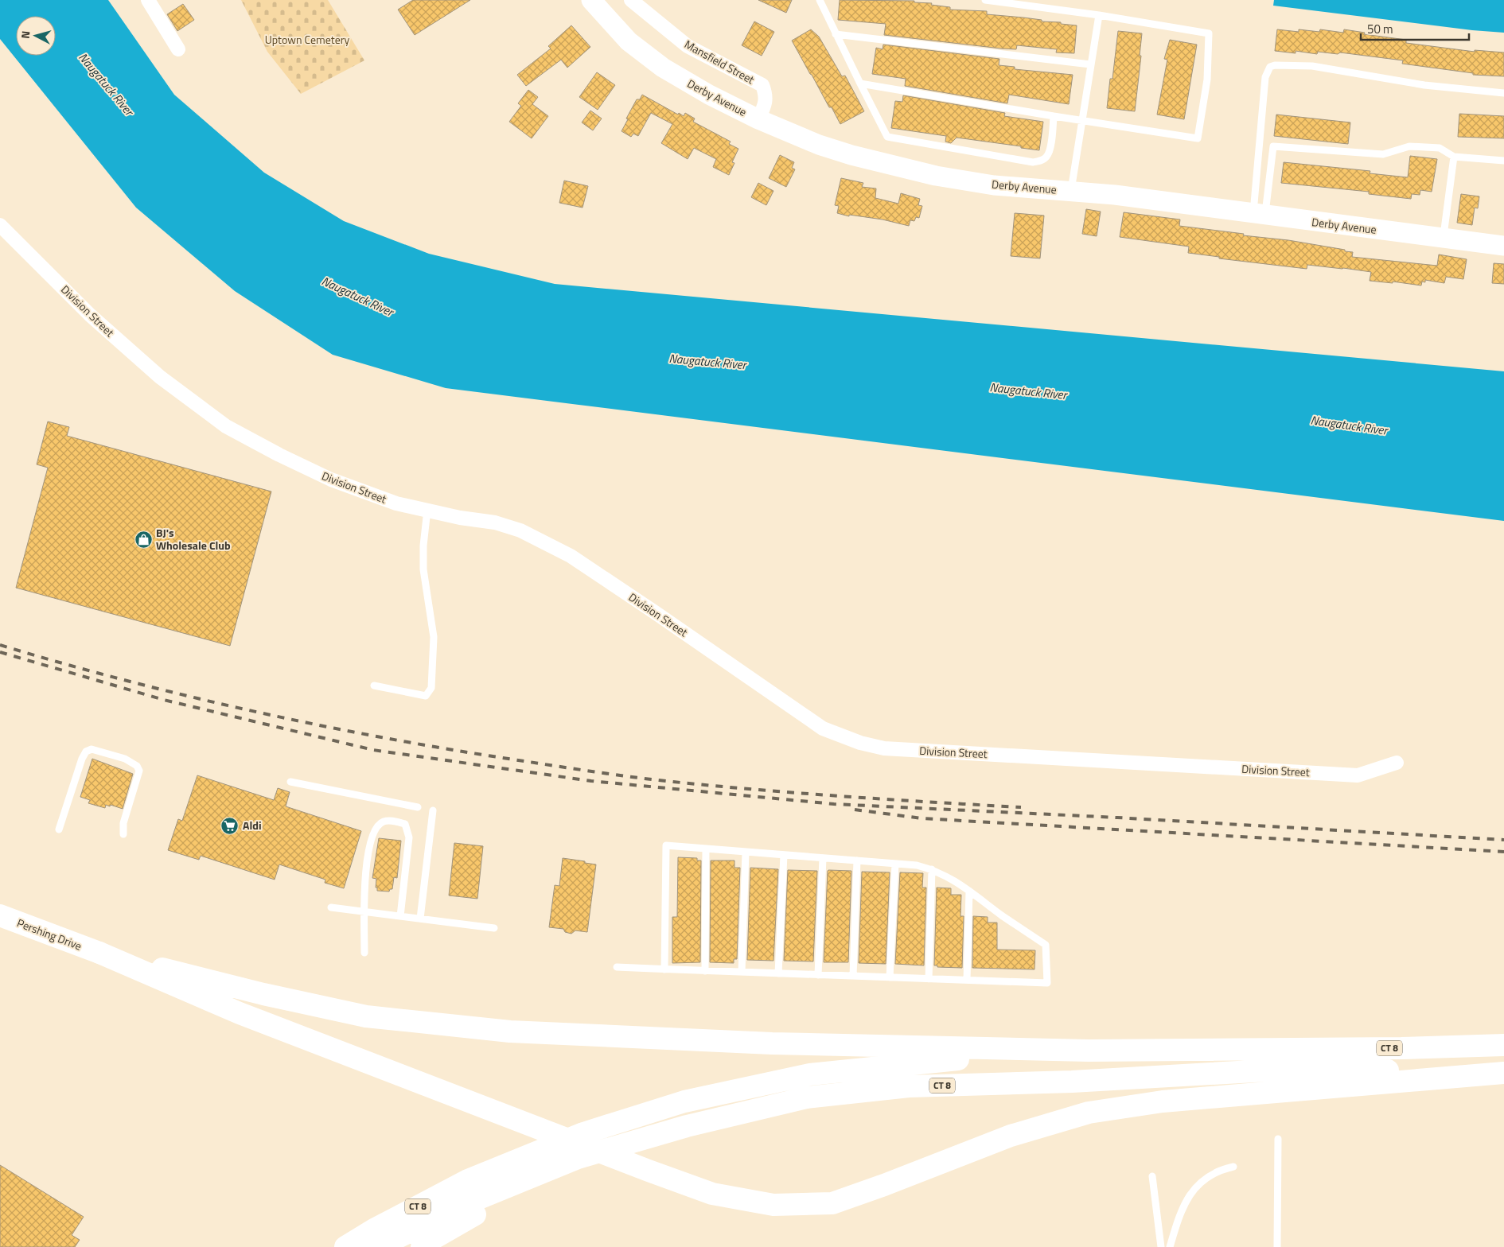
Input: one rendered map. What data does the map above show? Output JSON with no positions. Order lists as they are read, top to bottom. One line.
{"streets":{"main road":["Derby Avenue","Pershing Drive","CT 8"],"street":["Mansfield Street","Division Street"]},"crossings":[["Mansfield Street","Derby Avenue"]],"water":["Naugatuck River"],"parks":["Uptown Cemetery"],"places":{"shop":["BJ's Wholesale Club"],"supermarket":["Aldi"]},"scale_bar":"50 m","north":"left"}
